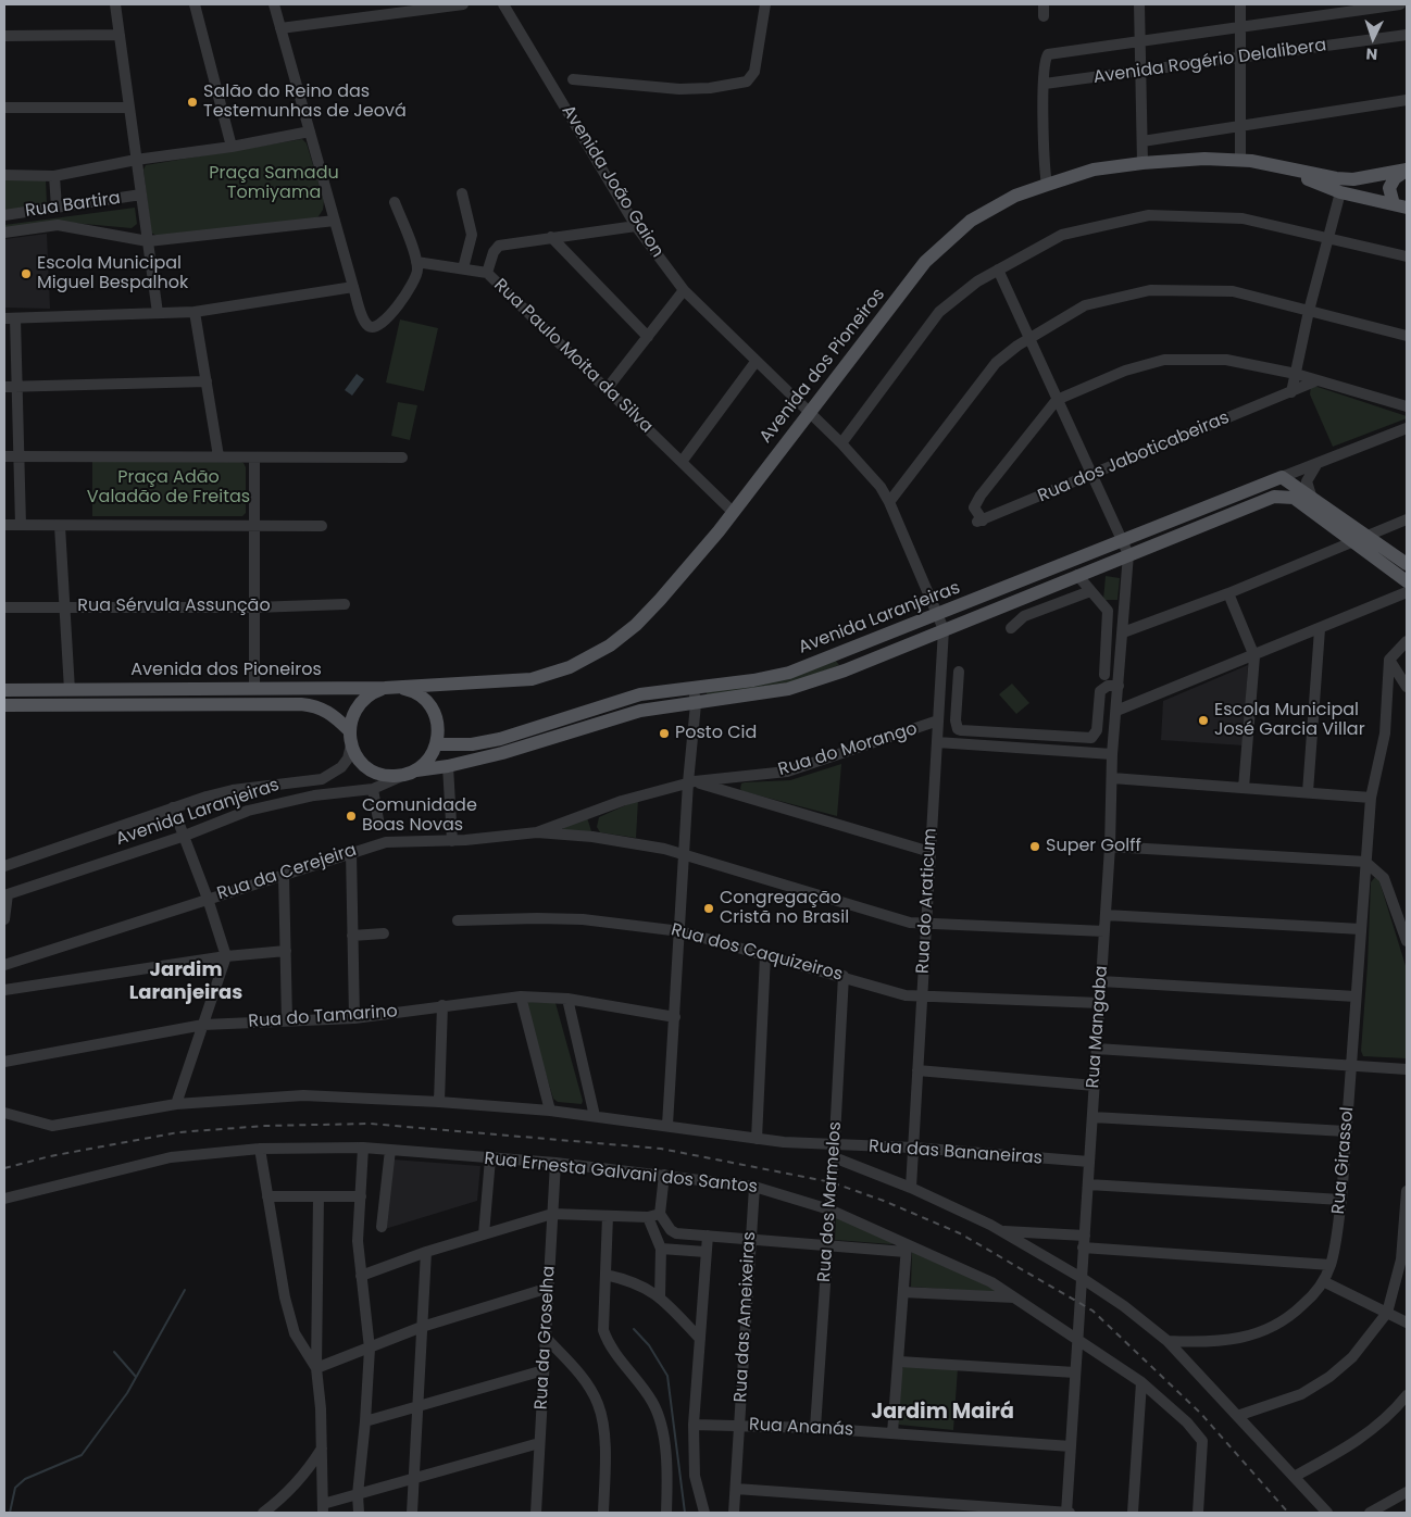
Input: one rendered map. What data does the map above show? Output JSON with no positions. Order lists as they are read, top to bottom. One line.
{"streets":{"main road":["Avenida dos Pioneiros","Avenida Laranjeiras"],"street":["Avenida Rogério Delalibera","Avenida João Gaion","Rua Bartira","Rua Paulo Moita da Silva","Rua dos Jaboticabeiras","Rua Sérvula Assunção","Rua do Morango","Rua da Cerejeira","Rua do Araticum","Rua dos Caquizeiros","Rua do Tamarino","Rua Mangaba","Rua das Bananeiras","Rua Girassol","Rua Ernesta Galvani dos Santos","Rua dos Marmelos","Rua das Ameixeiras","Rua da Groselha","Rua Ananás"]},"crossings":[["Avenida João Gaion","Avenida dos Pioneiros"],["Avenida João Gaion","Rua do Araticum"],["Rua Paulo Moita da Silva","Avenida dos Pioneiros"],["Avenida dos Pioneiros","Avenida Laranjeiras"],["Avenida Laranjeiras","Rua do Araticum"],["Avenida Laranjeiras","Rua Mangaba"],["Rua do Morango","Rua da Cerejeira"],["Rua do Morango","Rua do Araticum"],["Rua da Cerejeira","Rua do Araticum"],["Rua da Cerejeira","Rua Mangaba"],["Rua do Araticum","Rua dos Caquizeiros"],["Rua do Araticum","Rua das Bananeiras"],["Rua dos Caquizeiros","Rua Mangaba"],["Rua dos Caquizeiros","Rua dos Marmelos"],["Rua Mangaba","Rua das Bananeiras"],["Rua Mangaba","Rua Ernesta Galvani dos Santos"],["Rua Mangaba","Rua Ananás"],["Rua das Bananeiras","Rua dos Marmelos"],["Rua Ernesta Galvani dos Santos","Rua dos Marmelos"],["Rua Ernesta Galvani dos Santos","Rua das Ameixeiras"],["Rua Ernesta Galvani dos Santos","Rua da Groselha"],["Rua dos Marmelos","Rua Ananás"],["Rua das Ameixeiras","Rua Ananás"]],"districts":["Jardim Laranjeiras","Jardim Mairá"],"parks":["Praça Samadu Tomiyama","Praça Adão Valadão de Freitas"],"places":["Salão do Reino das Testemunhas de Jeová","Escola Municipal Miguel Bespalhok","Escola Municipal José Garcia Villar","Posto Cid","Comunidade Boas Novas","Super Golff","Congregação Cristã no Brasil"],"north":"bottom"}
